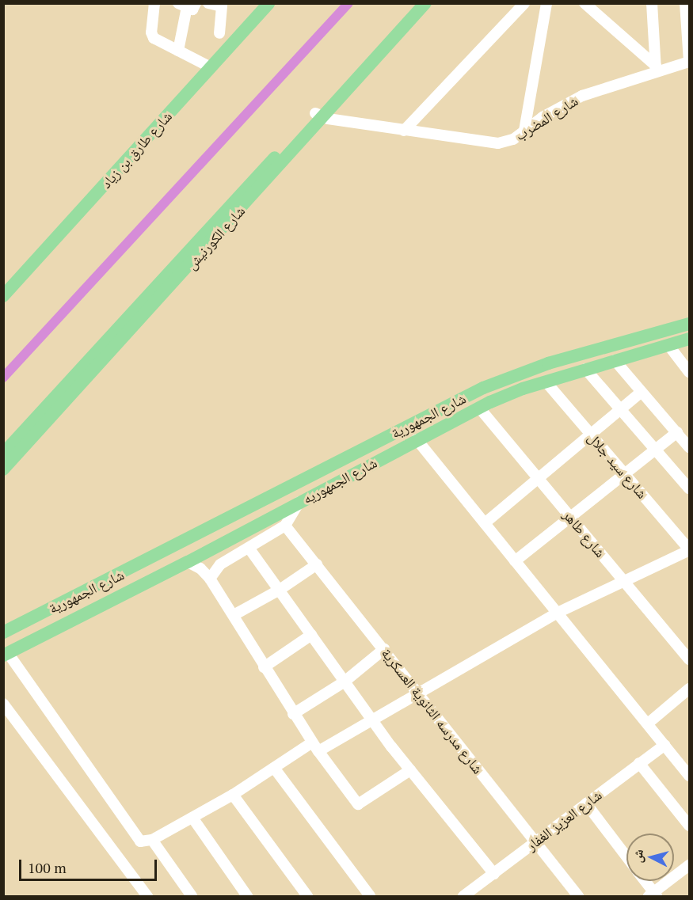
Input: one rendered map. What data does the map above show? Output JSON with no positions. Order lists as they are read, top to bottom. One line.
{"streets":{"main road":["شارع طارق بن زياد","شارع الكورنيش","شارع الجمهورية","شارع الجمهوريه"],"street":["شارع المضرب","شارع سيد جلال","شارع طاهر","شارع مدرسه الثانوية العسكرية","شارع العزيز الغفار"]},"crossings":[["شارع المضرب","شارع الكورنيش"],["شارع سيد جلال","شارع الجمهوريه"],["شارع الجمهوريه","شارع طاهر"],["شارع مدرسه الثانوية العسكرية","شارع العزيز الغفار"]],"scale_bar":"100 m","north":"left"}
